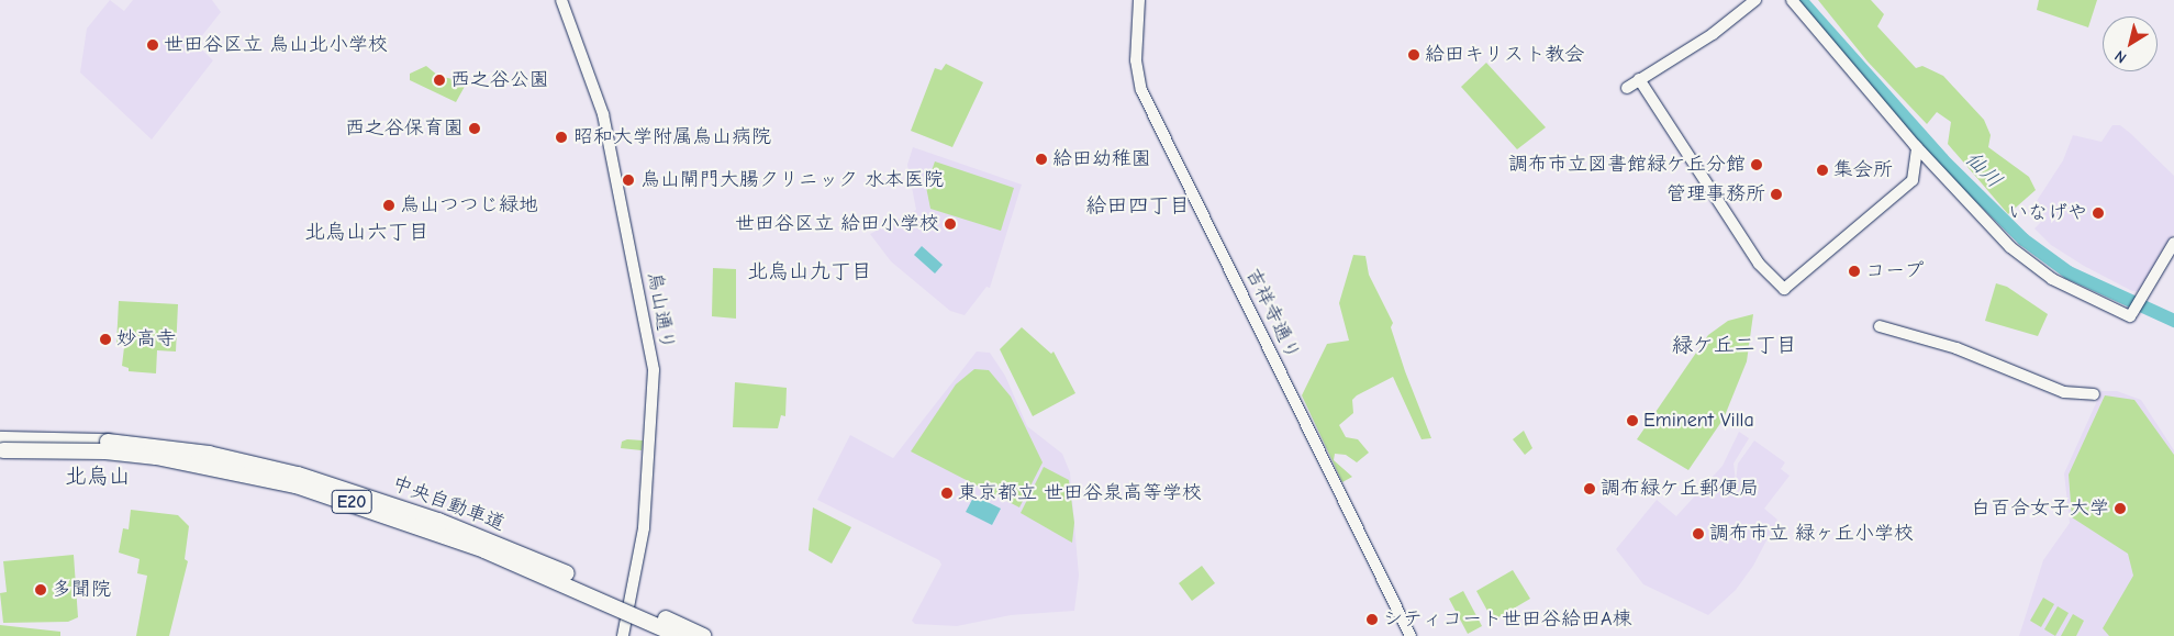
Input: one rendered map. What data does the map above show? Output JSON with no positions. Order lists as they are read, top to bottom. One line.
{"streets":{"highway":["E20","中央自動車道"],"street":["烏山通り","吉祥寺通り"]},"districts":["給田四丁目","北烏山六丁目","北烏山九丁目","緑ケ丘二丁目","北烏山"],"water":["仙川"],"places":["世田谷区立 烏山北小学校","給田キリスト教会","西之谷公園","西之谷保育園","昭和大学附属烏山病院","給田幼稚園","調布市立図書館緑ケ丘分館","集会所","烏山閘門大腸クリニック 水本医院","管理事務所","烏山つつじ緑地","いなげや","世田谷区立 給田小学校","コープ","妙高寺","Eminent Villa","調布緑ケ丘郵便局","東京都立 世田谷泉高等学校","白百合女子大学","調布市立 緑ヶ丘小学校","多聞院","シティコート世田谷給田A棟"],"north":"bottom left"}
